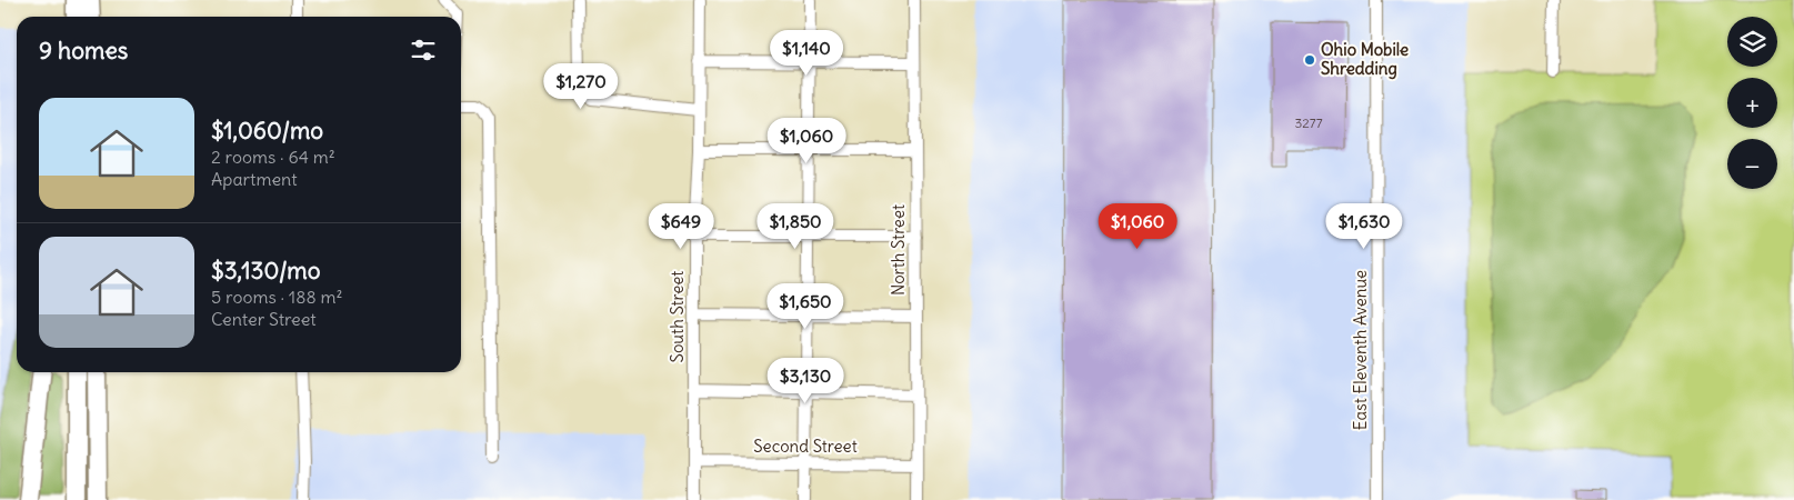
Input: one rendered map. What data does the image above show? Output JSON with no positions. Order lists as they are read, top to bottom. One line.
{"streets":{"street":["North Street","South Street","East Eleventh Avenue","Second Street"]},"crossings":[["North Street","Second Street"],["South Street","Second Street"]],"places":["Ohio Mobile Shredding"],"house_numbers":["3277"],"page":{"map_buttons":["+","−"],"heading":"9 homes","price":["$1,140","$1,270","$1,060","$649","$1,850","$1,060","$1,630","$1,650","$3,130"],"list":[{"name":"$1,060/mo","note":"2 rooms · 64 m² · Apartment"},{"name":"$3,130/mo","note":"5 rooms · 188 m² · Center Street"}]}}
